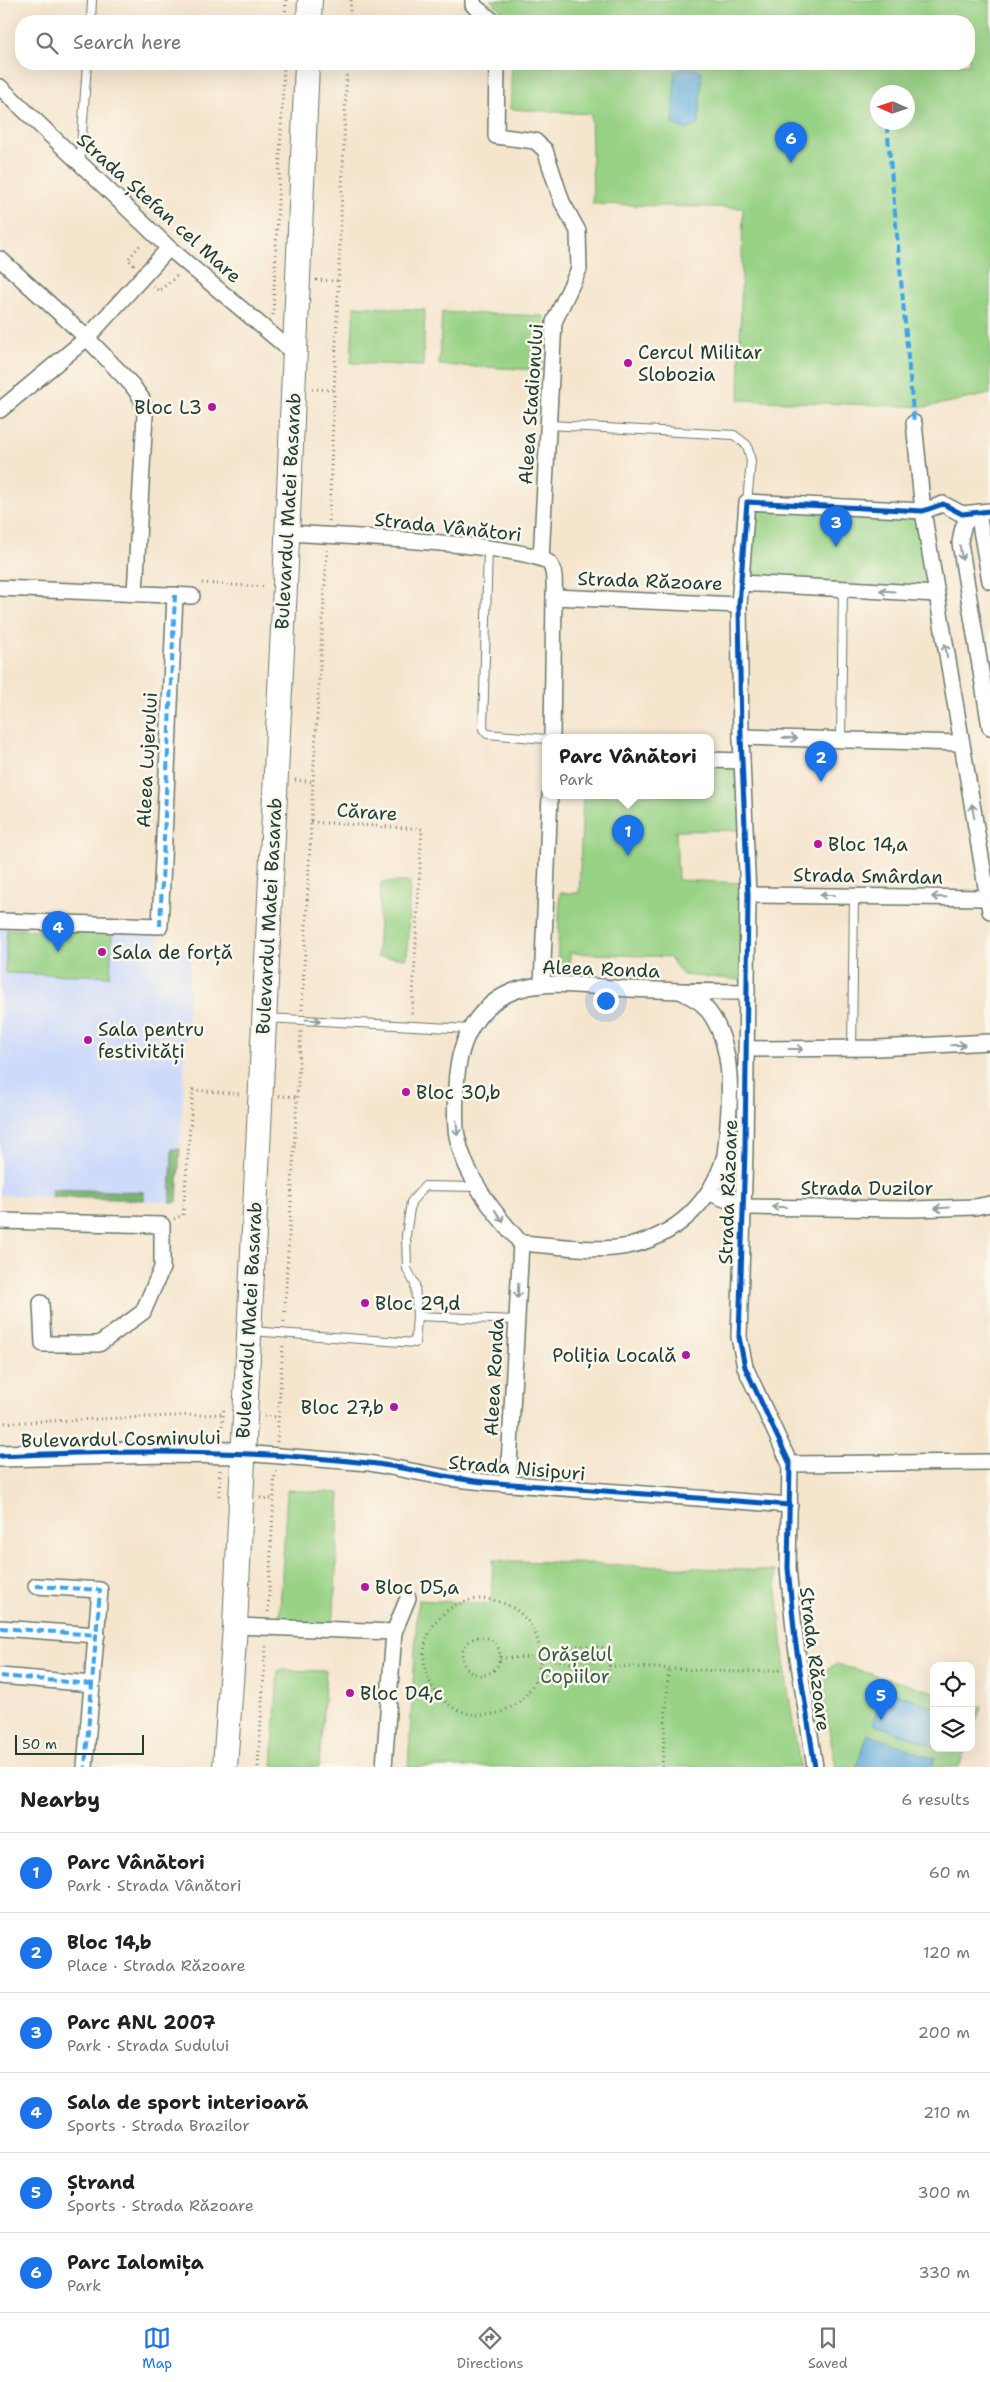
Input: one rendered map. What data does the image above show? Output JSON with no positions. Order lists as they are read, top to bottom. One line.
{"streets":{"main road":["Bulevardul Matei Basarab"],"street":["Strada Ștefan cel Mare","Aleea Stadionului","Strada Vânători","Strada Răzoare","Aleea Lujerului","Strada Smârdan","Aleea Ronda","Strada Duzilor","Bulevardul Cosminului","Strada Nisipuri"],"path":["Cărare"]},"crossings":[["Strada Ștefan cel Mare","Bulevardul Matei Basarab"],["Aleea Stadionului","Strada Vânători"],["Bulevardul Matei Basarab","Strada Vânători"],["Bulevardul Matei Basarab","Bulevardul Cosminului"],["Bulevardul Matei Basarab","Strada Nisipuri"],["Strada Vânători","Strada Răzoare"],["Strada Răzoare","Strada Smârdan"],["Strada Răzoare","Aleea Ronda"],["Strada Răzoare","Strada Duzilor"],["Strada Răzoare","Strada Nisipuri"],["Aleea Ronda","Strada Nisipuri"],["Bulevardul Cosminului","Strada Nisipuri"]],"one_way":["Strada Smârdan","Strada Duzilor"],"parks":["Orășelul Copiilor"],"places":["Cercul Militar Slobozia","Bloc L3","Bloc 14,a","Sala de forță","Sala pentru festivități","Bloc 30,b","Bloc 29,d","Poliția Locală","Bloc 27,b","Bloc D5,a","Bloc D4,c"],"scale_bar":"50 m","north":"left","page":{"search":"Search here","pins":["6","3","2","1","4","5"],"popup":["Parc Vânători","Park"],"scale":"50 m","heading":["Nearby","6 results"],"list":[{"mark":"1","name":"Parc Vânători","note":"Park · Strada Vânători","value":"60 m"},{"mark":"2","name":"Bloc 14,b","note":"Place · Strada Răzoare","value":"120 m"},{"mark":"3","name":"Parc ANL 2007","note":"Park · Strada Sudului","value":"200 m"},{"mark":"4","name":"Sala de sport interioară","note":"Sports · Strada Brazilor","value":"210 m"},{"mark":"5","name":"Ștrand","note":"Sports · Strada Răzoare","value":"300 m"},{"mark":"6","name":"Parc Ialomița","note":"Park","value":"330 m"}],"nav":["Map","Directions","Saved"]}}
